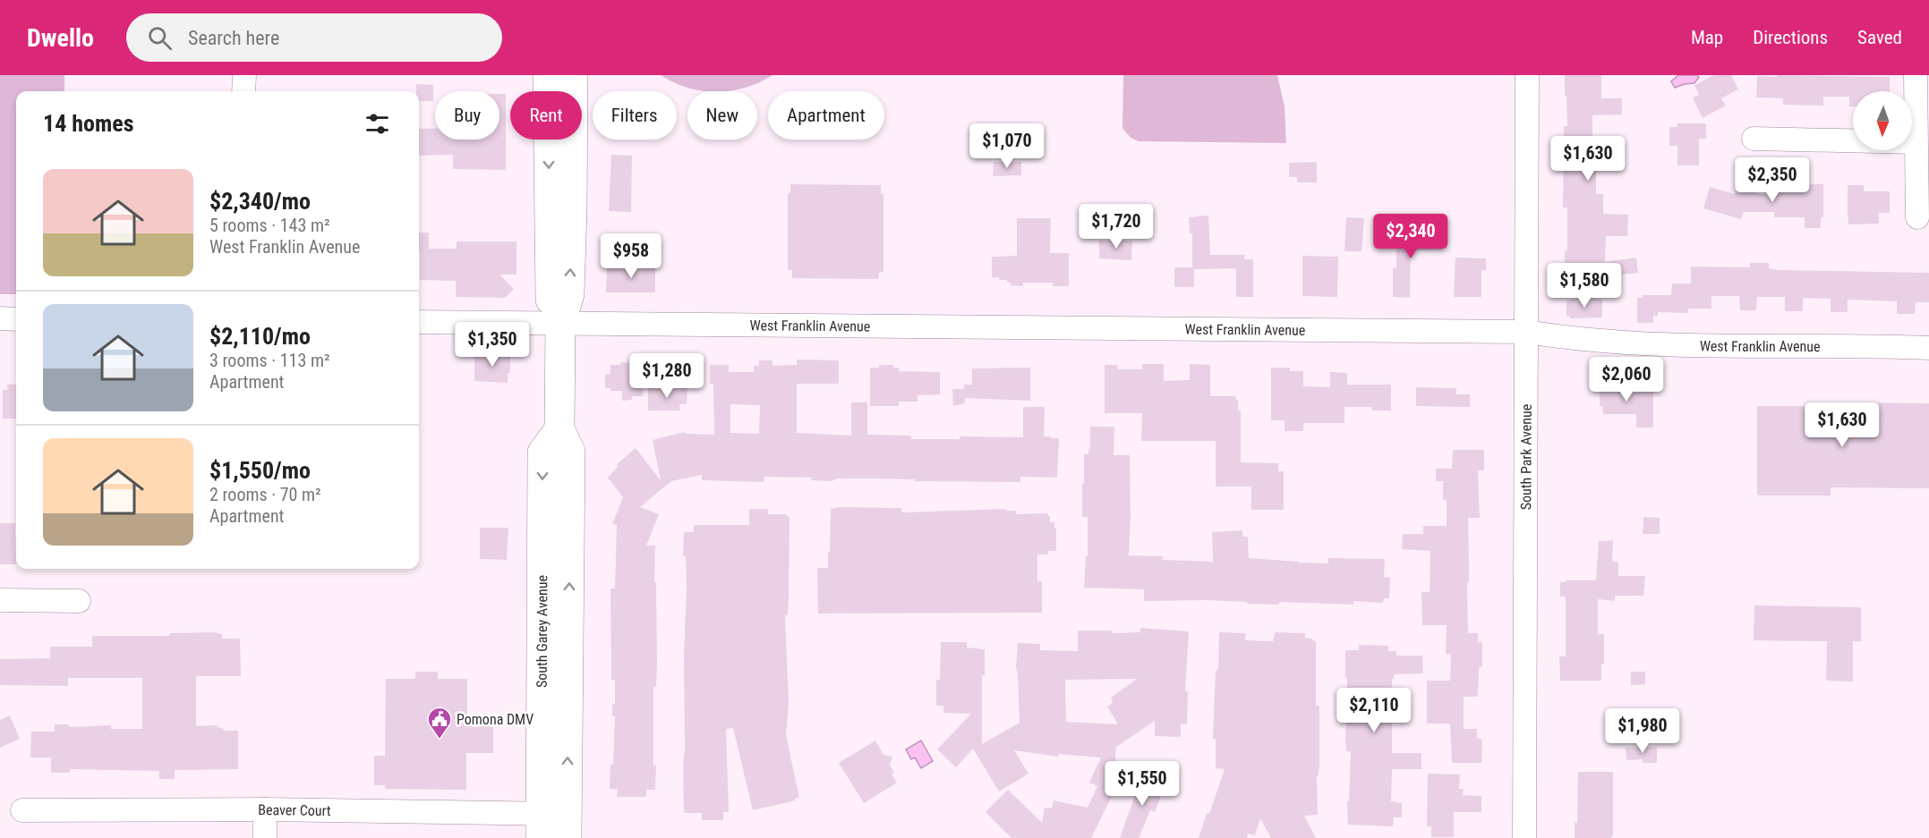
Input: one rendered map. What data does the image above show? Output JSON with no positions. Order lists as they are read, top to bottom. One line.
{"streets":{"main road":["South Garey Avenue"],"street":["West Franklin Avenue","South Park Avenue","Beaver Court"]},"crossings":[["West Franklin Avenue","South Park Avenue"],["West Franklin Avenue","South Garey Avenue"],["South Garey Avenue","Beaver Court"]],"places":{"public building":["Pomona DMV"]},"north":"bottom","page":{"header":"Dwello","search":"Search here","nav":["Map","Directions","Saved"],"chip":["Buy","Rent","Filters","New","Apartment"],"heading":"14 homes","price":["$1,070","$1,630","$2,350","$1,720","$2,340","$958","$1,580","$1,350","$1,280","$2,060","$1,630","$2,110","$1,980","$1,550"],"list":[{"name":"$2,340/mo","note":"5 rooms · 143 m² · West Franklin Avenue"},{"name":"$2,110/mo","note":"3 rooms · 113 m² · Apartment"},{"name":"$1,550/mo","note":"2 rooms · 70 m² · Apartment"}]}}
